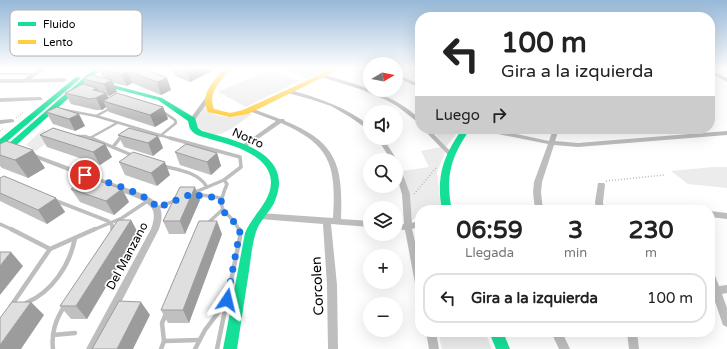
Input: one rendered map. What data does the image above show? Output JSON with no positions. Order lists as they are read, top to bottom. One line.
{"streets":{"street":["Notro","Del Manzano","Corcolen"]},"legend":["Fluido","Lento"],"north":"right","page":{"turn":["100 m","Gira a la izquierda"],"map_buttons":["+","−"],"then":"Luego","eta":["06:59","Llegada","3","min","230","m"],"list":[{"name":"Gira a la izquierda","value":"100 m"}]}}
